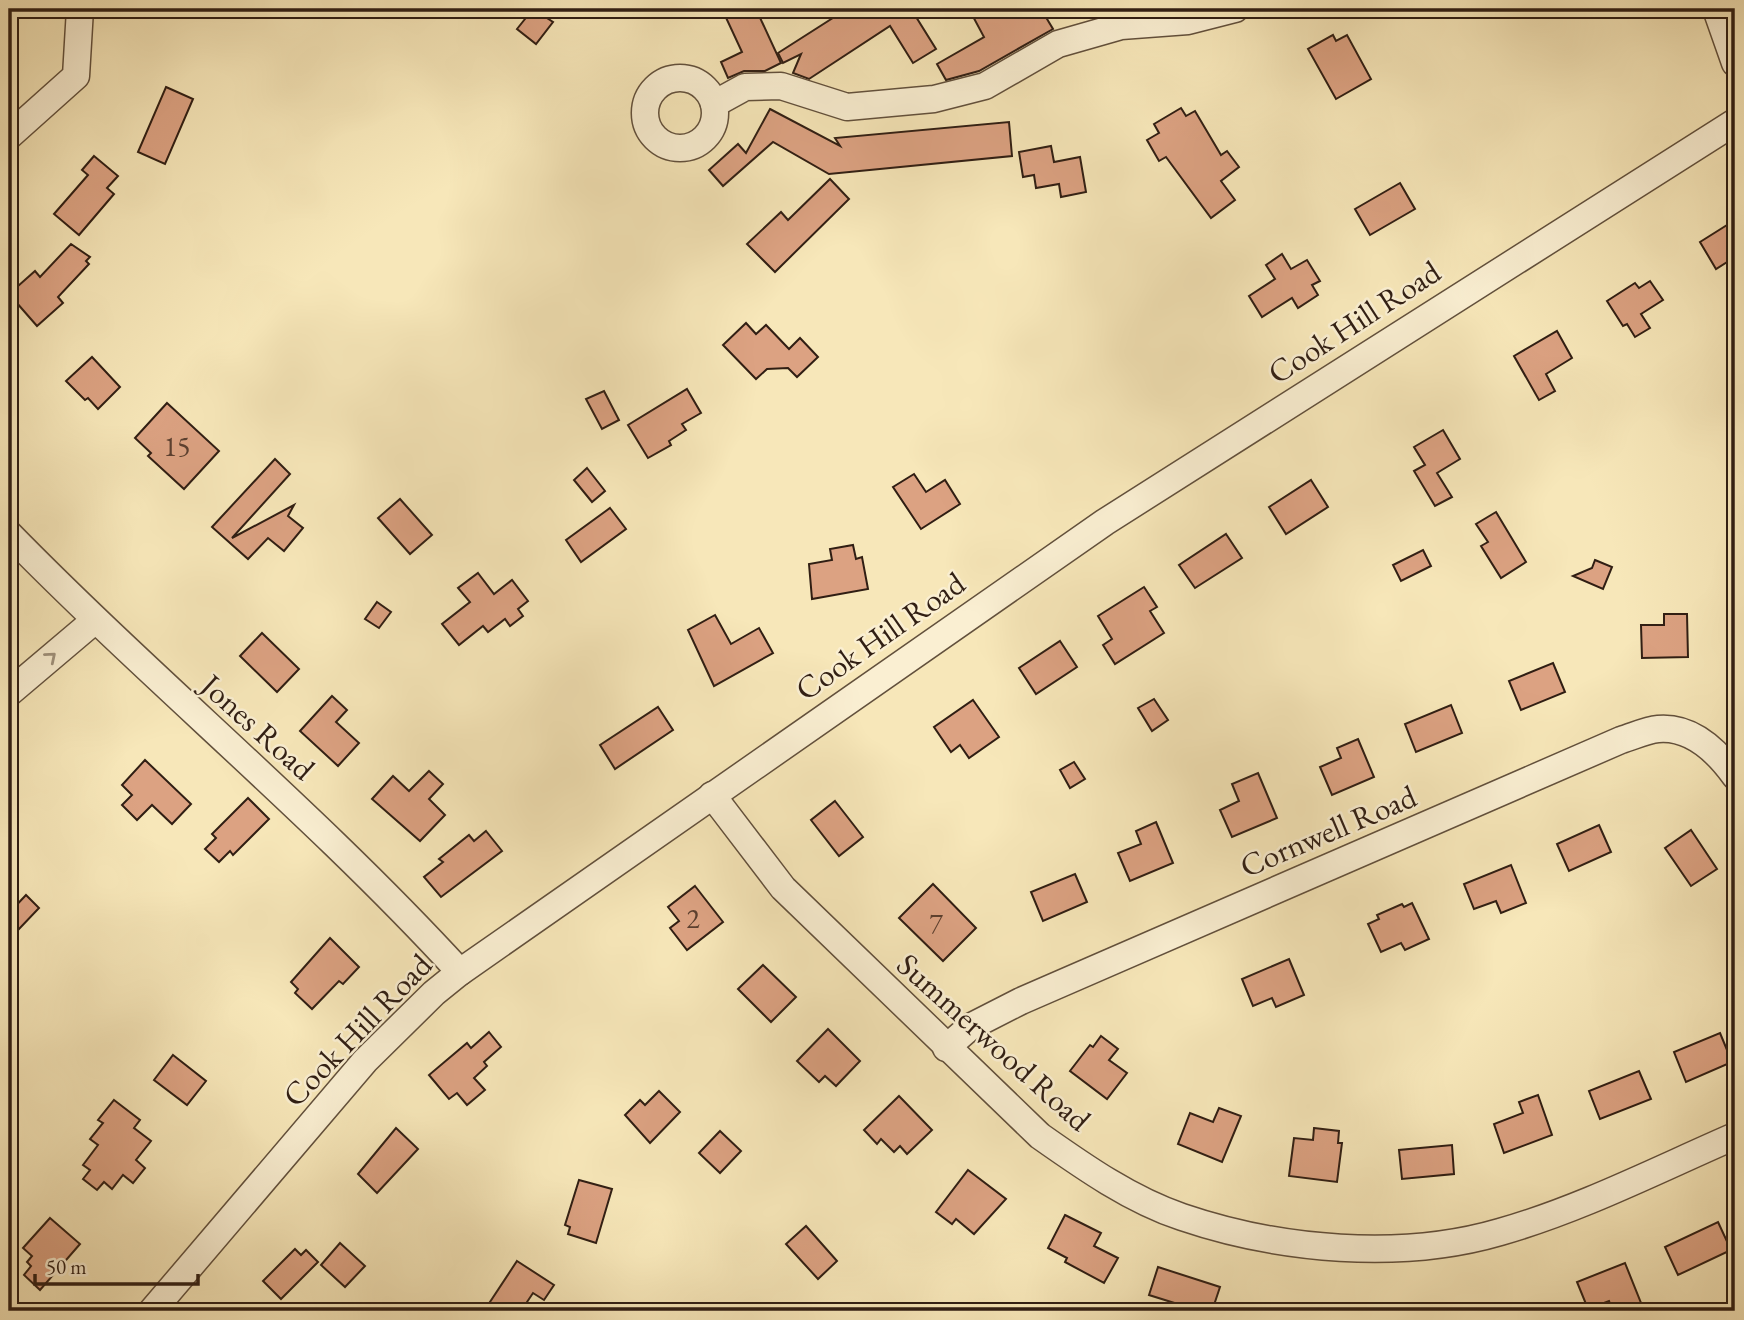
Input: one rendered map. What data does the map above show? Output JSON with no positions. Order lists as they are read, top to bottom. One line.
{"streets":{"street":["Cook Hill Road","Jones Road","Cornwell Road","Summerwood Road"]},"crossings":[["Cook Hill Road","Jones Road"],["Cook Hill Road","Summerwood Road"],["Cornwell Road","Summerwood Road"]],"house_numbers":["15","2","7"],"scale_bar":"50 m"}
